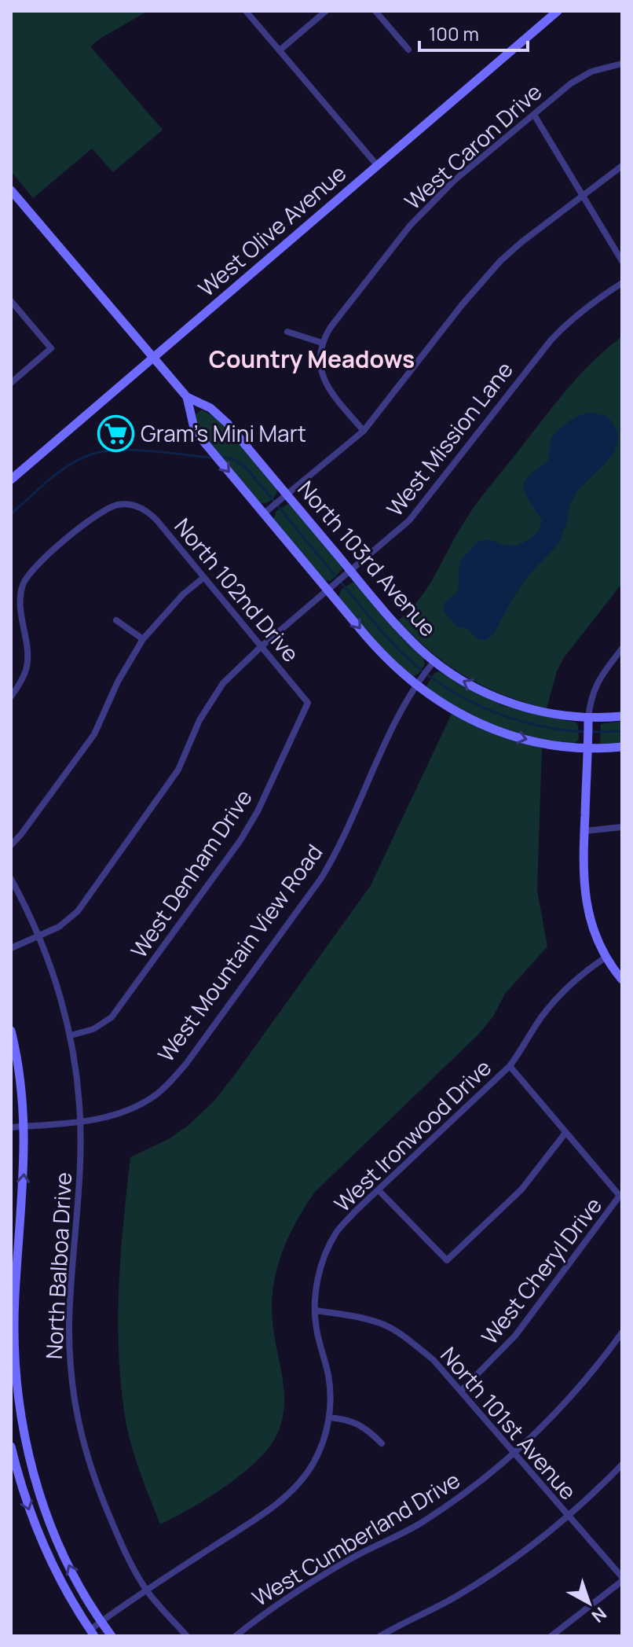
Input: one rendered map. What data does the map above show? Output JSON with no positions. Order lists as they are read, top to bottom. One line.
{"streets":{"main road":["West Olive Avenue","North 103rd Avenue"],"street":["West Caron Drive","West Mission Lane","North 102nd Drive","West Denham Drive","West Mountain View Road","West Ironwood Drive","North Balboa Drive","West Cheryl Drive","North 101st Avenue","West Cumberland Drive"]},"crossings":[["West Olive Avenue","North 103rd Avenue"],["West Mission Lane","North 103rd Avenue"],["West Mission Lane","North 102nd Drive"],["West Mission Lane","North Balboa Drive"],["North 103rd Avenue","West Mountain View Road"],["North 102nd Drive","West Denham Drive"],["West Denham Drive","North Balboa Drive"],["West Mountain View Road","North Balboa Drive"],["West Ironwood Drive","North Balboa Drive"],["West Ironwood Drive","North 101st Avenue"],["West Cheryl Drive","North 101st Avenue"],["North 101st Avenue","West Cumberland Drive"]],"districts":["Country Meadows"],"places":{"supermarket":["Gram's Mini Mart"]},"scale_bar":"100 m","north":"bottom right"}
